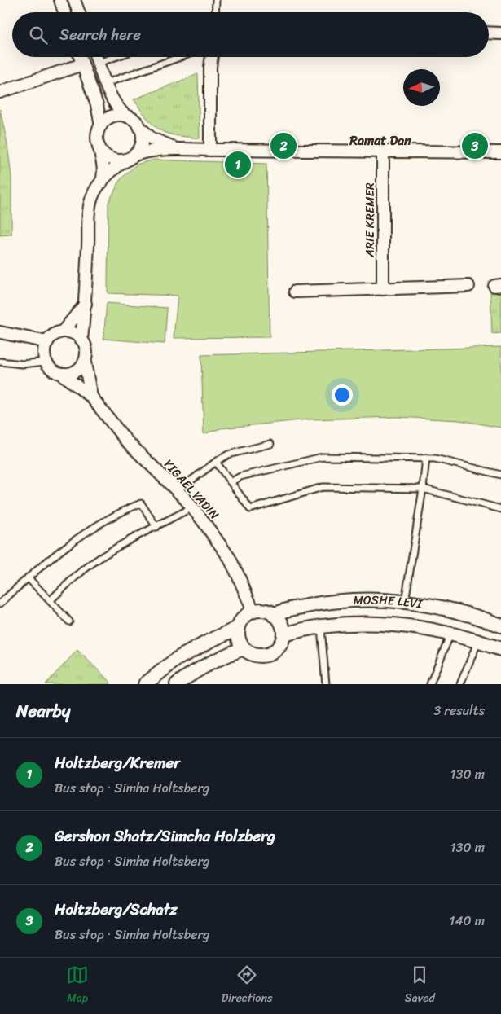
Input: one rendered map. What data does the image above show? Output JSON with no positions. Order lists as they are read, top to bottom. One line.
{"streets":{"street":["ARIE KREMER","YIGAEL YADIN","MOSHE LEVI"]},"crossings":[["YIGAEL YADIN","MOSHE LEVI"]],"districts":["Ramat Dan"],"north":"left","page":{"search":"Search here","pins":["2","3","1"],"heading":["Nearby","3 results"],"list":[{"mark":"1","name":"Holtzberg/Kremer","note":"Bus stop · Simha Holtsberg","value":"130 m"},{"mark":"2","name":"Gershon Shatz/Simcha Holzberg","note":"Bus stop · Simha Holtsberg","value":"130 m"},{"mark":"3","name":"Holtzberg/Schatz","note":"Bus stop · Simha Holtsberg","value":"140 m"}],"nav":["Map","Directions","Saved"]}}
